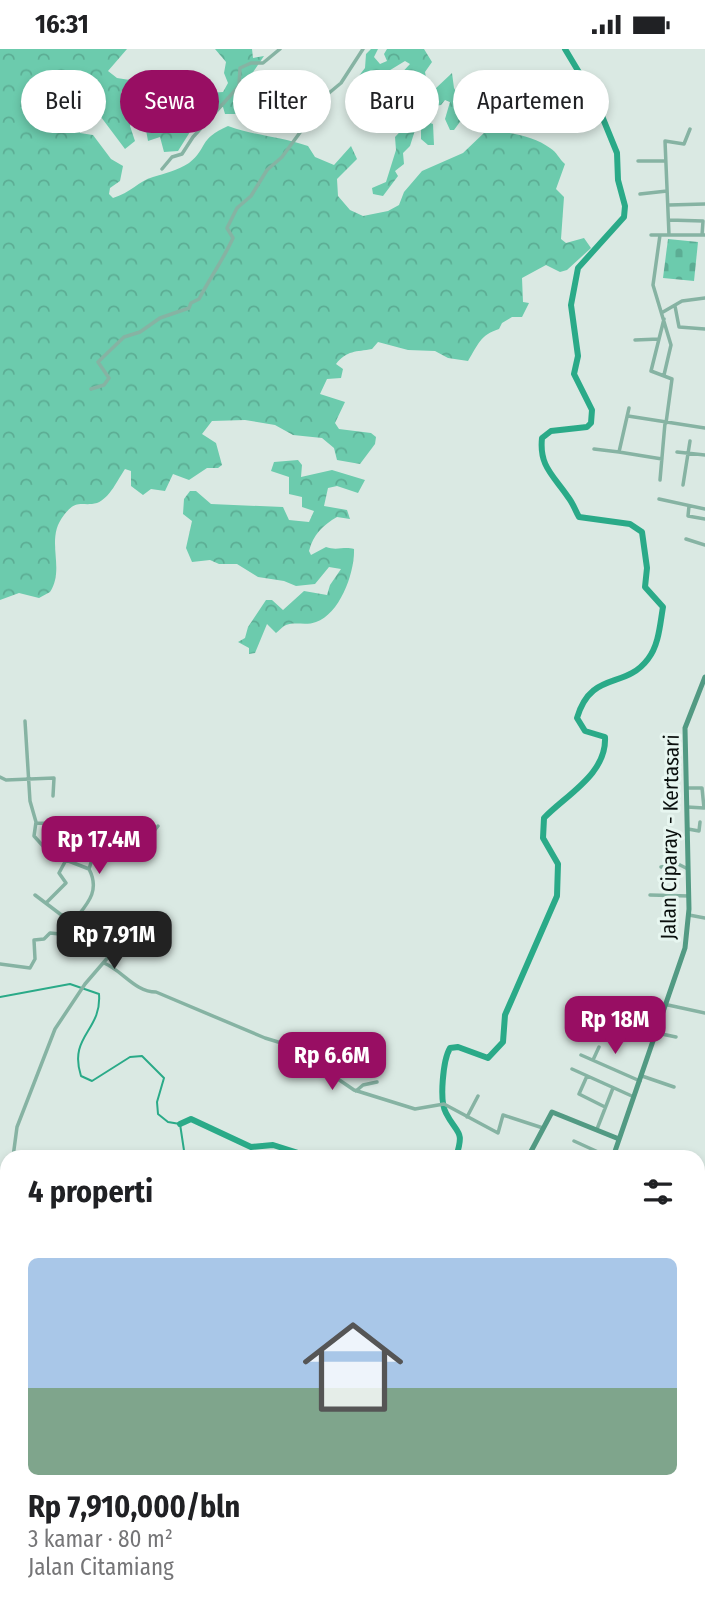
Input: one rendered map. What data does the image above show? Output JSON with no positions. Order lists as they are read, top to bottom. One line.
{"streets":{"main road":["Jalan Ciparay - Kertasari"]},"page":{"status":"16:31","chip":["Beli","Sewa","Filter","Baru","Apartemen"],"price":["Rp 17.4M","Rp 7.91M","Rp 18M","Rp 6.6M"],"heading":"4 properti","list":[{"name":"Rp 7,910,000/bln","note":"3 kamar · 80 m² · Jalan Citamiang"}]}}
